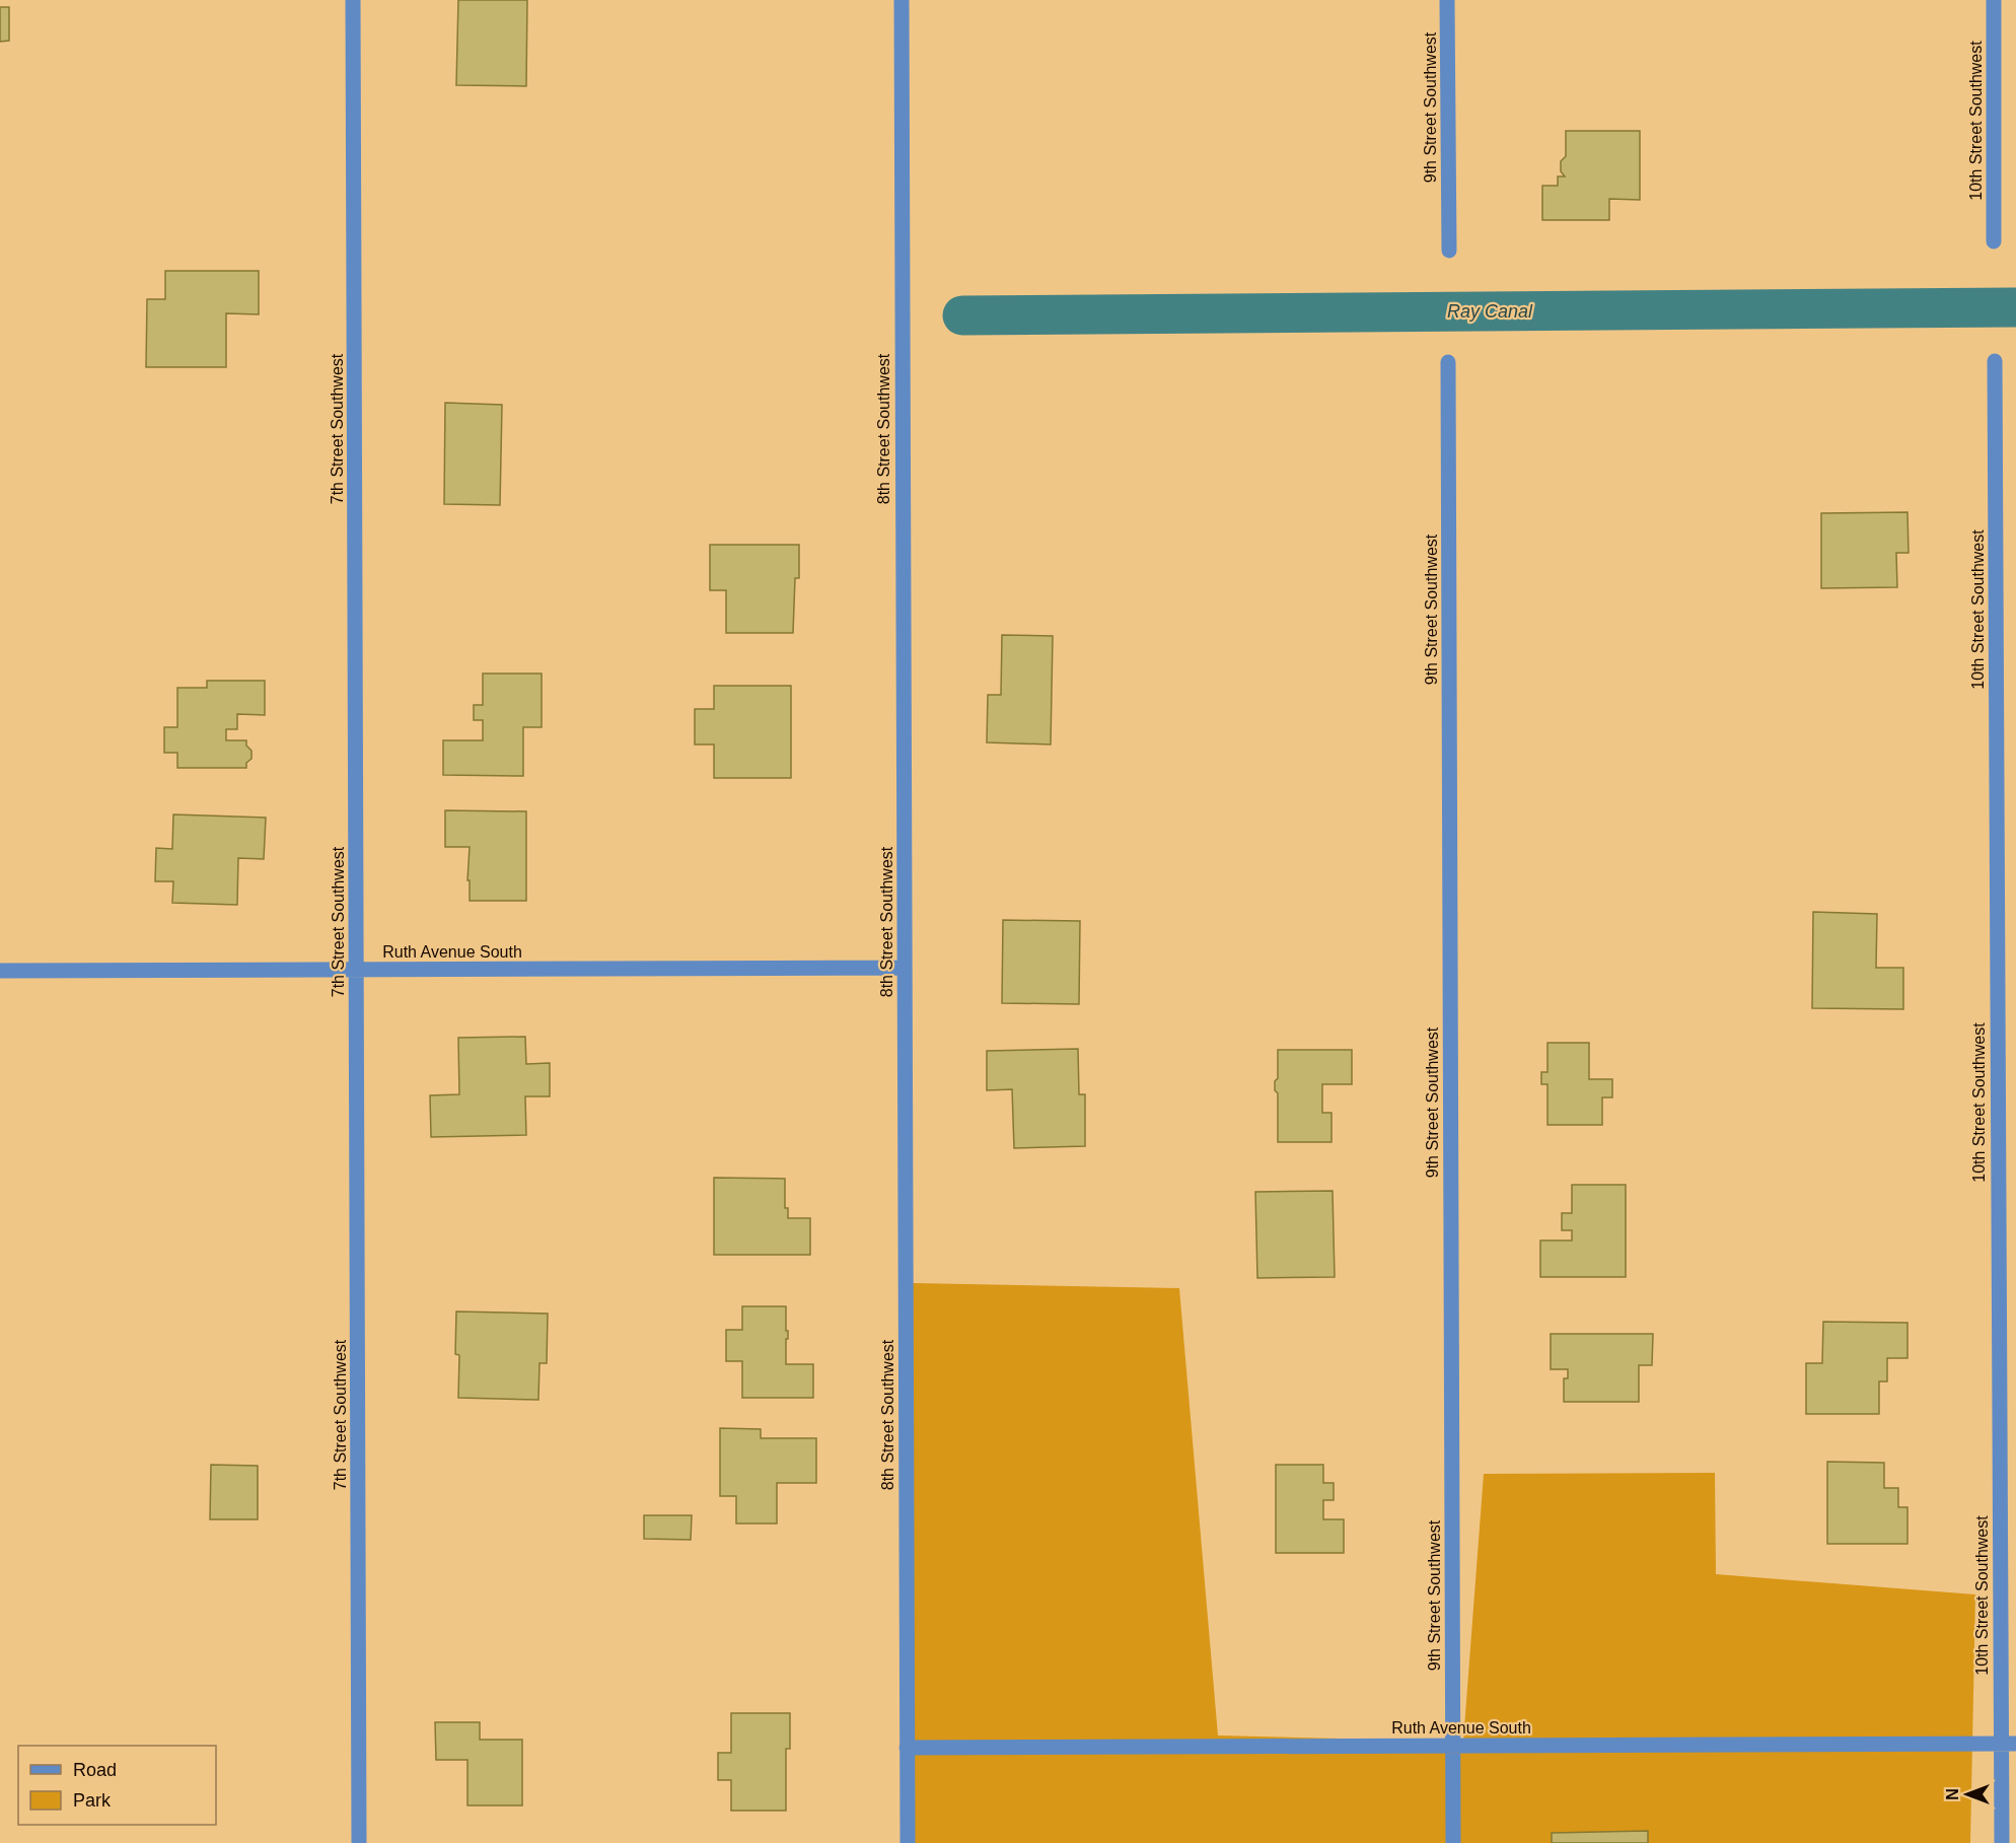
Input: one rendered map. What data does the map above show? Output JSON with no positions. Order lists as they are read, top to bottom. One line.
{"streets":{"street":["9th Street Southwest","10th Street Southwest","7th Street Southwest","8th Street Southwest","Ruth Avenue South"]},"crossings":[["9th Street Southwest","Ruth Avenue South"],["10th Street Southwest","Ruth Avenue South"],["7th Street Southwest","Ruth Avenue South"],["8th Street Southwest","Ruth Avenue South"]],"water":["Ray Canal"],"legend":["Road","Park"],"north":"left"}
